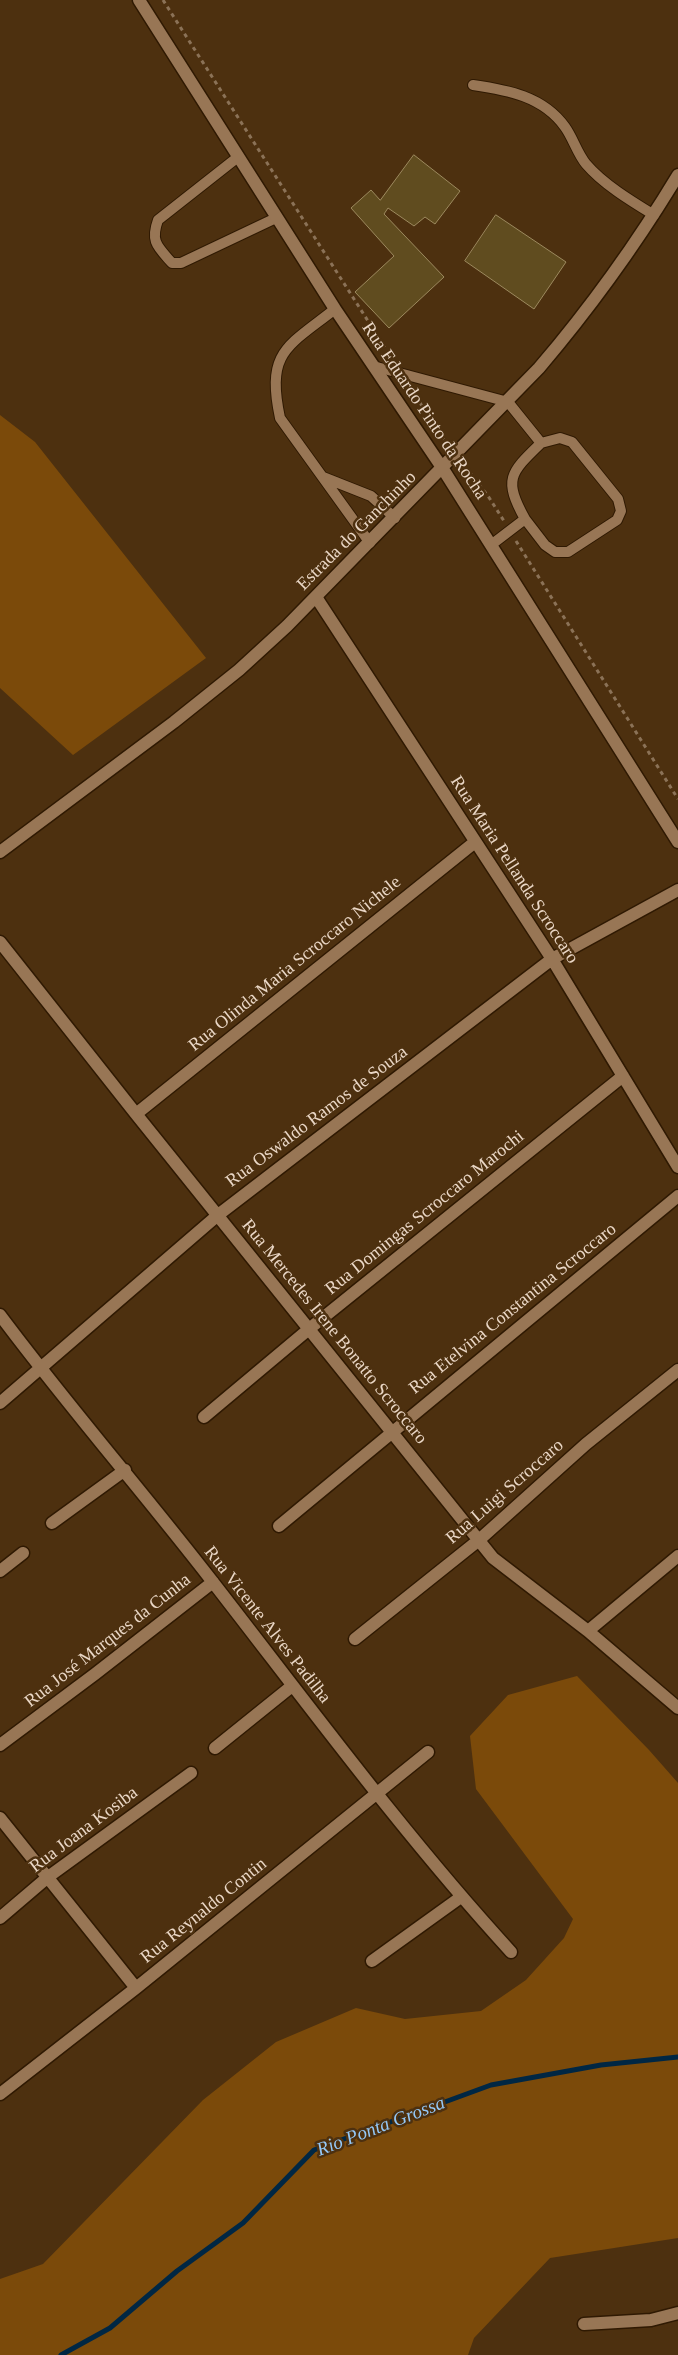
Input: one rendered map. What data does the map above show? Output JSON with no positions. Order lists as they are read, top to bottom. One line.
{"streets":{"street":["Rua Eduardo Pinto da Rocha","Estrada do Ganchinho","Rua Maria Pellanda Scroccaro","Rua Olinda Maria Scroccaro Nichele","Rua Oswaldo Ramos de Souza","Rua Domingas Scroccaro Marochi","Rua Etelvina Constantina Scroccaro","Rua Mercedes Irene Bonatto Scroccaro","Rua Luigi Scroccaro","Rua Vicente Alves Padilha","Rua José Marques da Cunha","Rua Joana Kosiba","Rua Reynaldo Contin"]},"crossings":[["Rua Eduardo Pinto da Rocha","Estrada do Ganchinho"],["Estrada do Ganchinho","Rua Maria Pellanda Scroccaro"],["Rua Maria Pellanda Scroccaro","Rua Olinda Maria Scroccaro Nichele"],["Rua Maria Pellanda Scroccaro","Rua Oswaldo Ramos de Souza"],["Rua Maria Pellanda Scroccaro","Rua Domingas Scroccaro Marochi"],["Rua Olinda Maria Scroccaro Nichele","Rua Mercedes Irene Bonatto Scroccaro"],["Rua Oswaldo Ramos de Souza","Rua Mercedes Irene Bonatto Scroccaro"],["Rua Oswaldo Ramos de Souza","Rua Vicente Alves Padilha"],["Rua Domingas Scroccaro Marochi","Rua Mercedes Irene Bonatto Scroccaro"],["Rua Etelvina Constantina Scroccaro","Rua Mercedes Irene Bonatto Scroccaro"],["Rua Mercedes Irene Bonatto Scroccaro","Rua Luigi Scroccaro"],["Rua Vicente Alves Padilha","Rua José Marques da Cunha"],["Rua Vicente Alves Padilha","Rua Reynaldo Contin"]],"water":["Rio Ponta Grossa"]}
